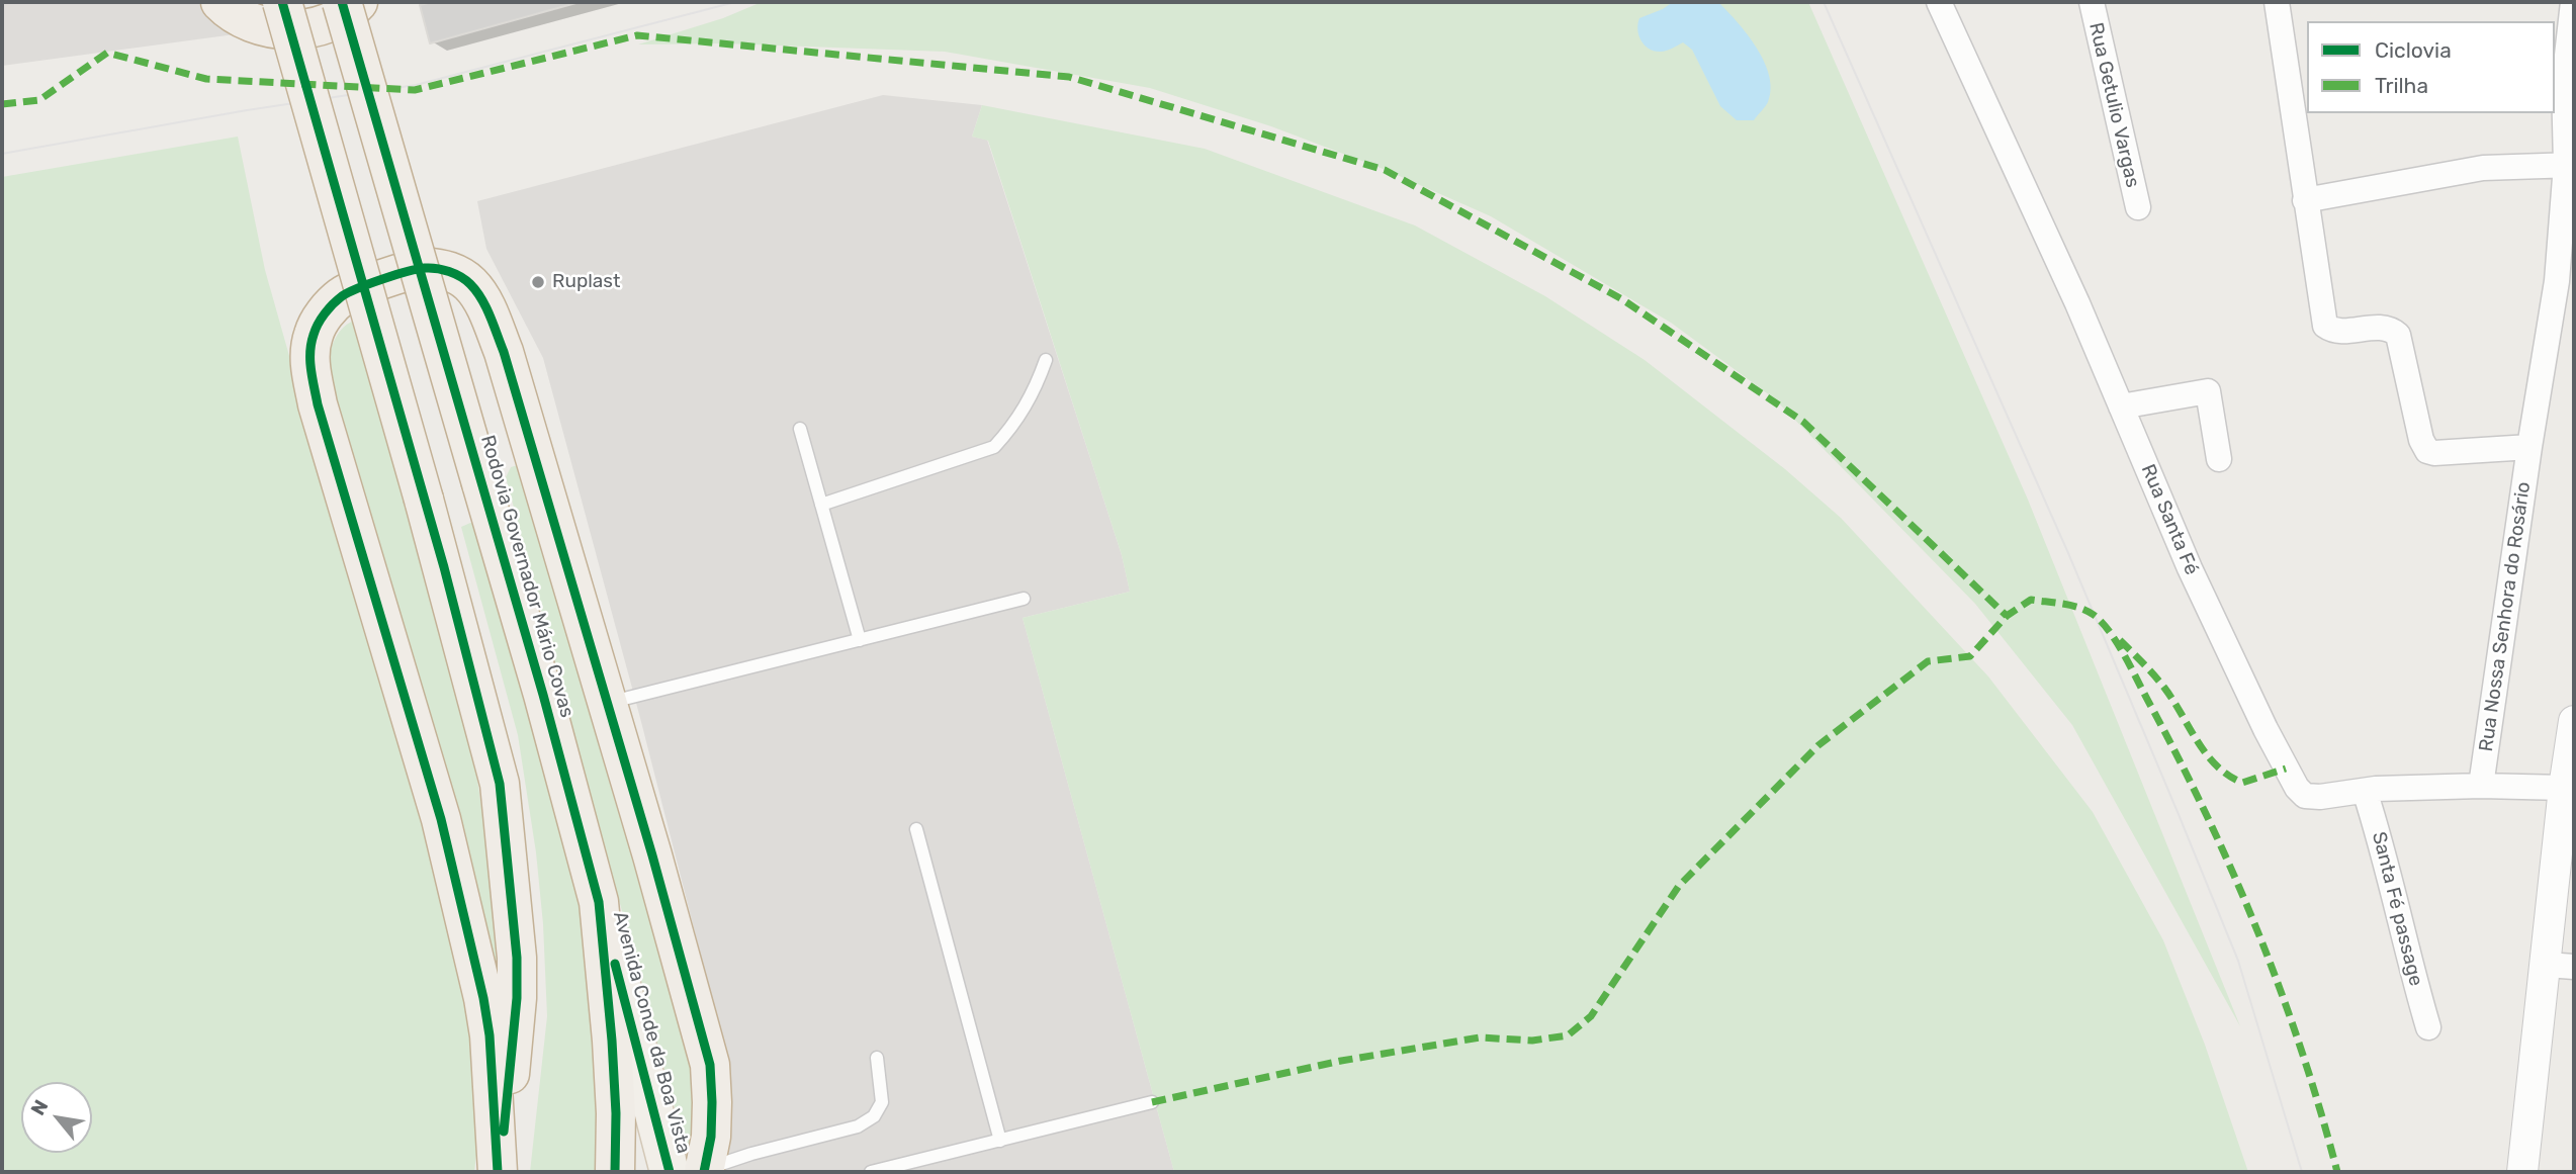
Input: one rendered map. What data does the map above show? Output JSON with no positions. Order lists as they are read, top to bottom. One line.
{"streets":{"highway":["Rodovia Governador Mário Covas"],"main road":["Avenida Conde da Boa Vista"],"street":["Rua Getulio Vargas","Rua Santa Fé","Rua Nossa Senhora do Rosário","Santa Fé passage"]},"crossings":[["Rua Santa Fé","Rua Nossa Senhora do Rosário"],["Rua Santa Fé","Santa Fé passage"],["Rodovia Governador Mário Covas","Avenida Conde da Boa Vista"]],"places":["Ruplast"],"legend":["Ciclovia","Trilha"],"north":"top left"}
